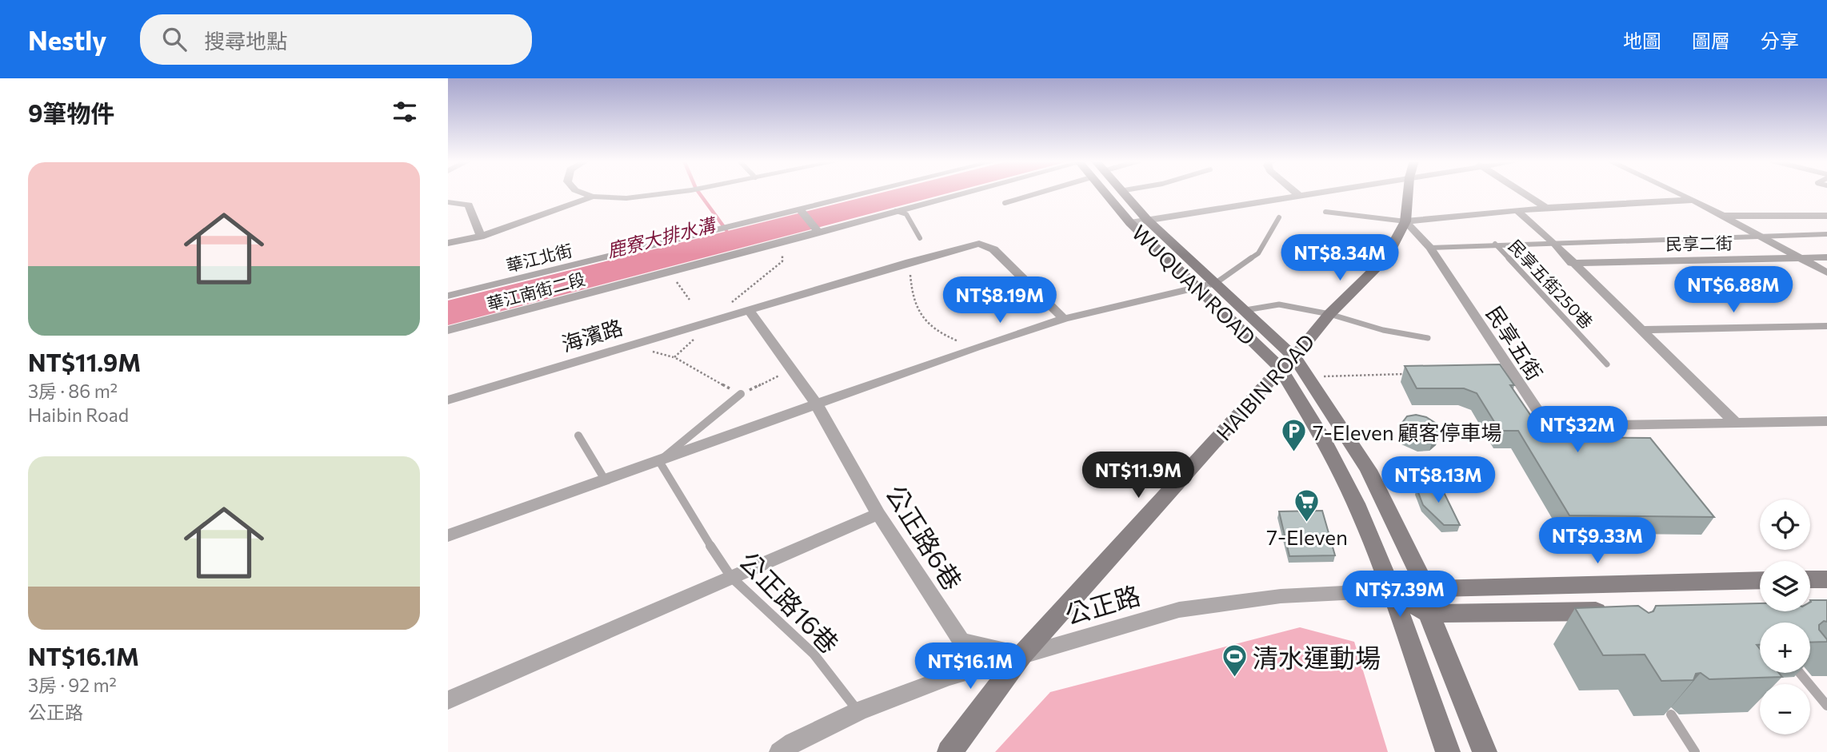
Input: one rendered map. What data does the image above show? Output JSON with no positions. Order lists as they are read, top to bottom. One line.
{"streets":{"street":["民享二街","華江北街","WUQUAN ROAD","華江南街二段","海濱路","民享五街","HAIBIN ROAD","公正路6巷","公正路"],"lane":["民享五街250巷","公正路16巷"]},"crossings":[["民享五街250巷","民享五街"],["WUQUAN ROAD","HAIBIN ROAD"],["WUQUAN ROAD","公正路"],["民享五街","HAIBIN ROAD"],["HAIBIN ROAD","公正路6巷"],["HAIBIN ROAD","公正路"],["公正路6巷","公正路"],["公正路16巷","公正路"]],"water":["鹿寮大排水溝"],"places":{"parking":["7-Eleven 顧客停車場"],"supermarket":["7-Eleven"],"sports":["清水運動場"]},"page":{"header":"Nestly","search":"搜尋地點","nav":["地圖","圖層","分享"],"heading":"9筆物件","list":[{"name":"NT$11.9M","note":"3房 · 86 m² · Haibin Road"},{"name":"NT$16.1M","note":"3房 · 92 m² · 公正路"}],"price":["NT$8.34M","NT$6.88M","NT$8.19M","NT$32M","NT$11.9M","NT$8.13M","NT$9.33M","NT$7.39M","NT$16.1M"],"map_buttons":["+","−"]}}
